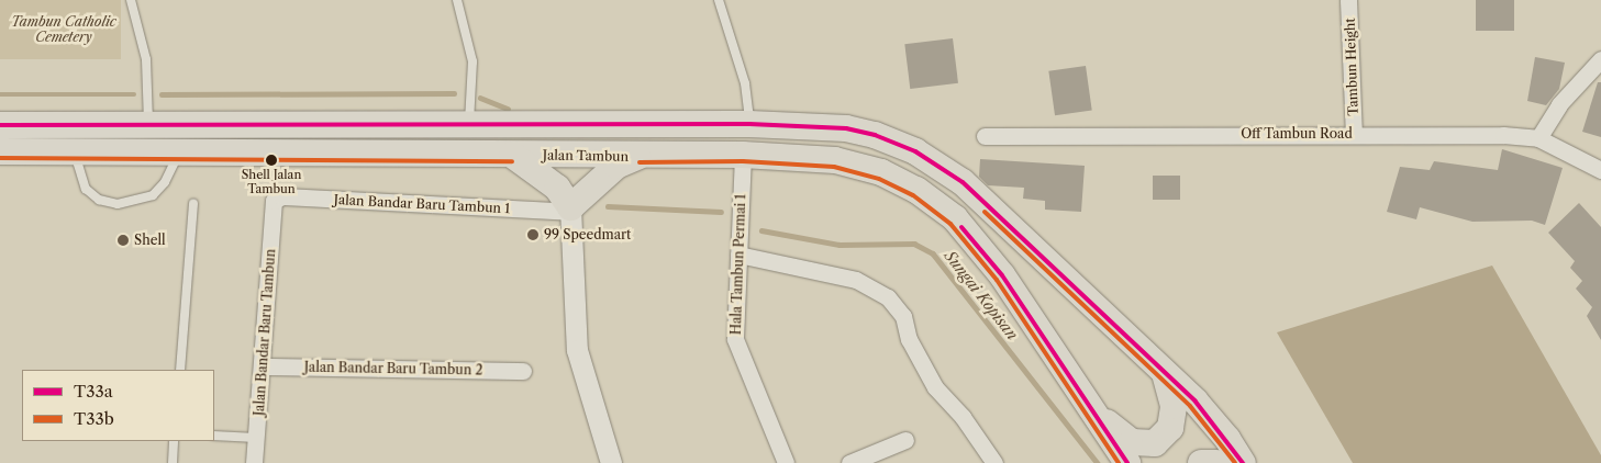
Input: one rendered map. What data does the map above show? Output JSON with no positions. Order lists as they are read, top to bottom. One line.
{"streets":{"main road":["Jalan Tambun"],"street":["Tambun Height","Off Tambun Road","Jalan Bandar Baru Tambun 1","Hala Tambun Permai 1","Jalan Bandar Baru Tambun","Jalan Bandar Baru Tambun 2"]},"crossings":[["Tambun Height","Off Tambun Road"],["Jalan Tambun","Hala Tambun Permai 1"],["Jalan Bandar Baru Tambun 1","Jalan Bandar Baru Tambun"],["Jalan Bandar Baru Tambun","Jalan Bandar Baru Tambun 2"]],"water":["Sungai Kopisan"],"parks":["Tambun Catholic Cemetery"],"places":["Shell Jalan Tambun","99 Speedmart","Shell"],"lines":["transit line T33a","transit line T33b"],"legend":["T33a","T33b"]}
